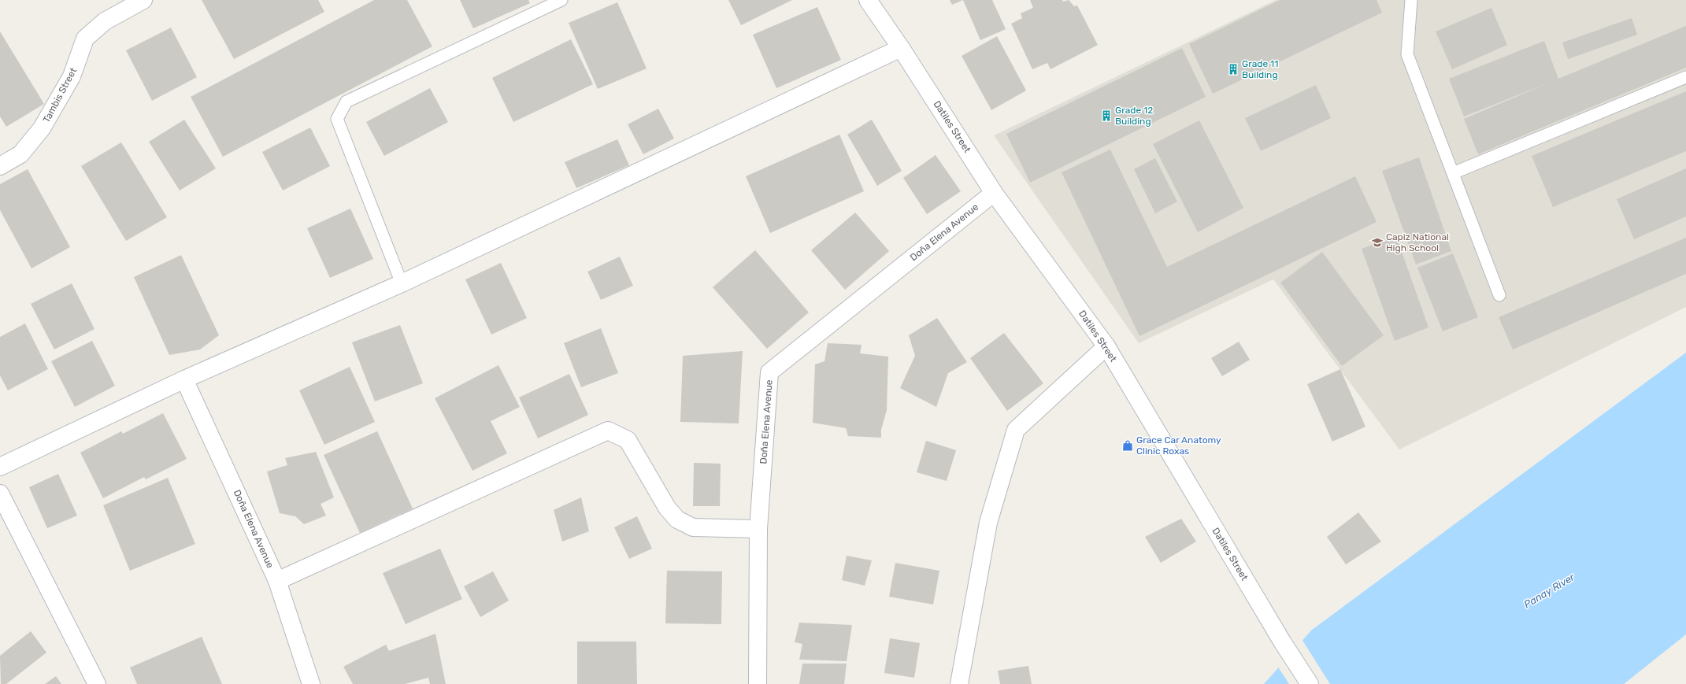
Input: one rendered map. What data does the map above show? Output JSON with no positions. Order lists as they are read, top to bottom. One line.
{"streets":{"street":["Tambis Street","Datiles Street","Doña Elena Avenue"]},"crossings":[["Datiles Street","Doña Elena Avenue"]],"water":["Panay River"],"places":{"building":["Grade 11 Building","Grade 12 Building"],"school or university":["Capiz National High School"],"shop":["Grace Car Anatomy Clinic Roxas"]}}
